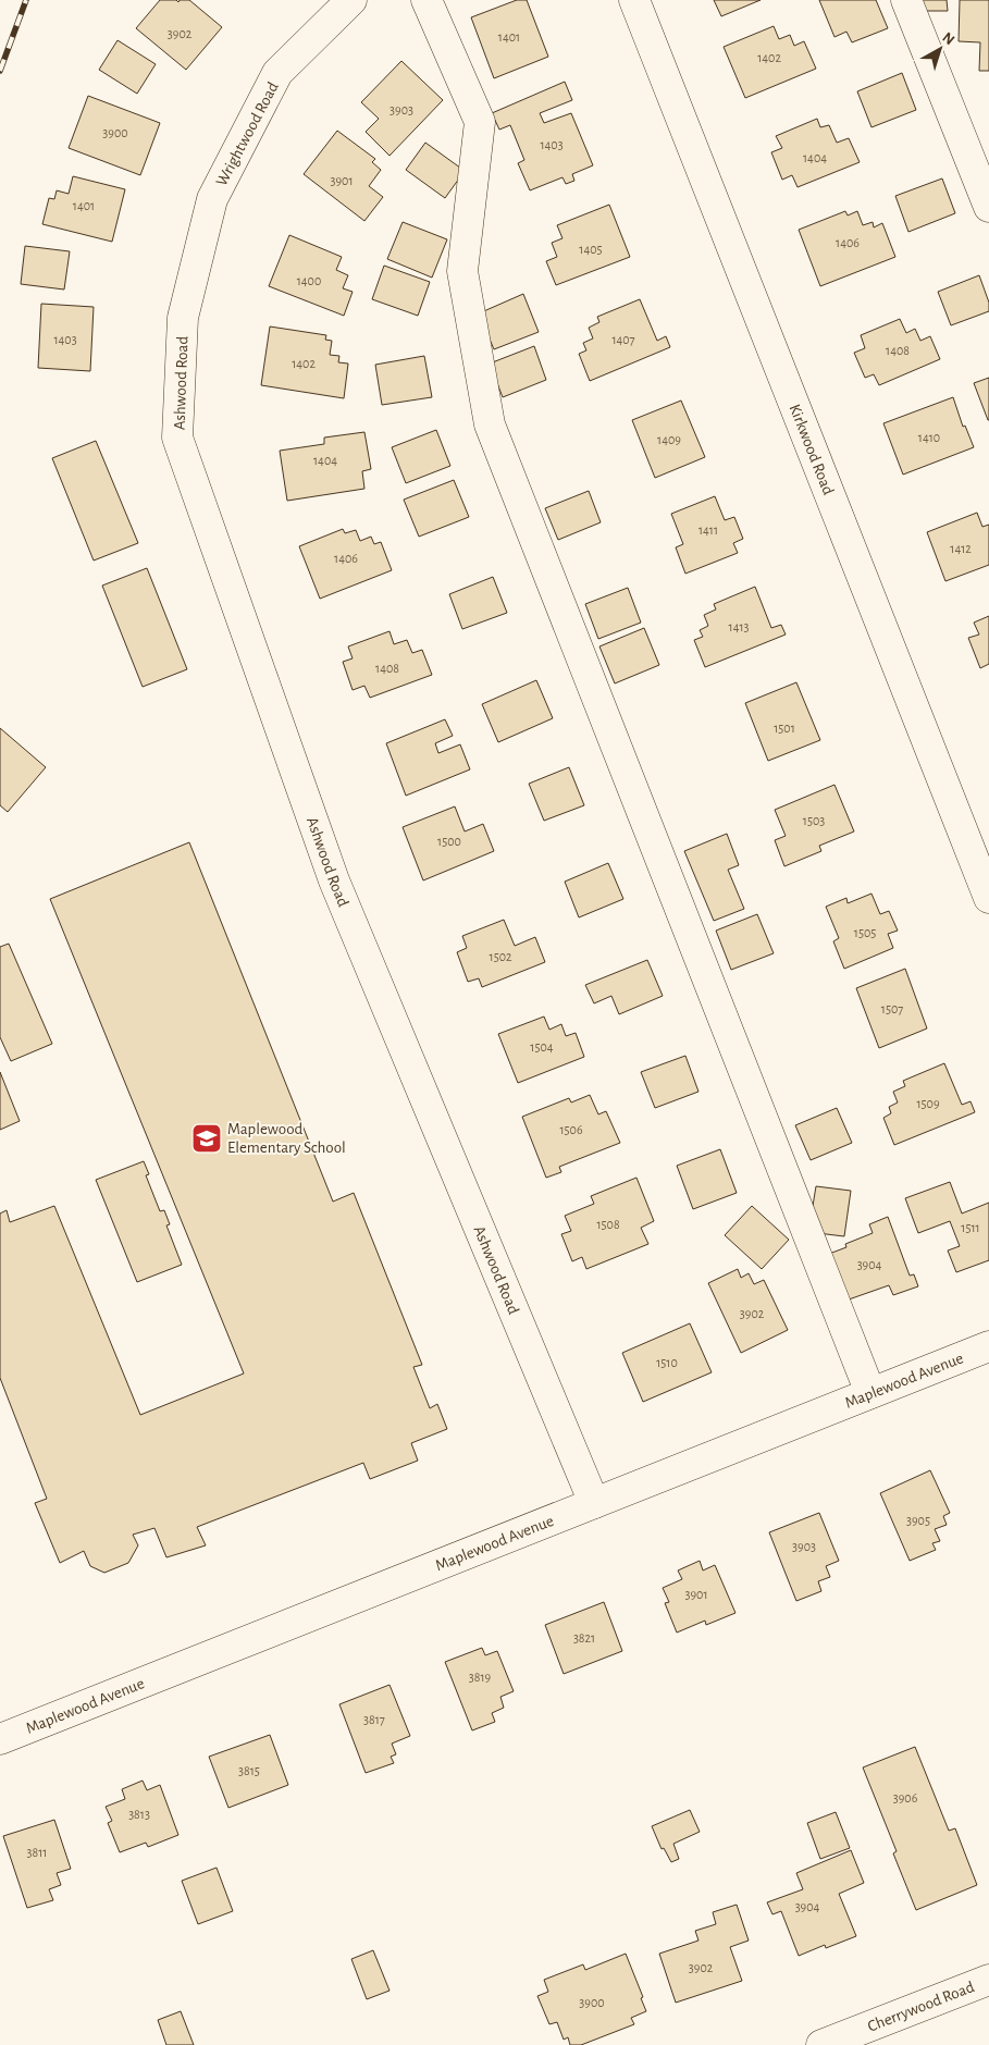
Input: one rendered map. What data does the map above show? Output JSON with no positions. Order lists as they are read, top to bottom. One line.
{"streets":{"street":["Wrightwood Road","Ashwood Road","Kirkwood Road","Maplewood Avenue","Cherrywood Road"]},"crossings":[["Wrightwood Road","Ashwood Road"],["Ashwood Road","Maplewood Avenue"]],"places":{"school or university":["Maplewood Elementary School"]},"house_numbers":["3902","1401","1402","3903","3900","1403","1404","3901","1401","1406","1405","1400","1403","1407","1408","1402","1410","1409","1404","1411","1412","1406","1413","1408","1501","1503","1500","1505","1502","1507","1504","1509","1506","1508","1511","3904","3902","1510","3905","3903","3901","3821","3819","3817","3815","3906","3813","3811","3904","3902","3900"],"north":"top right"}
